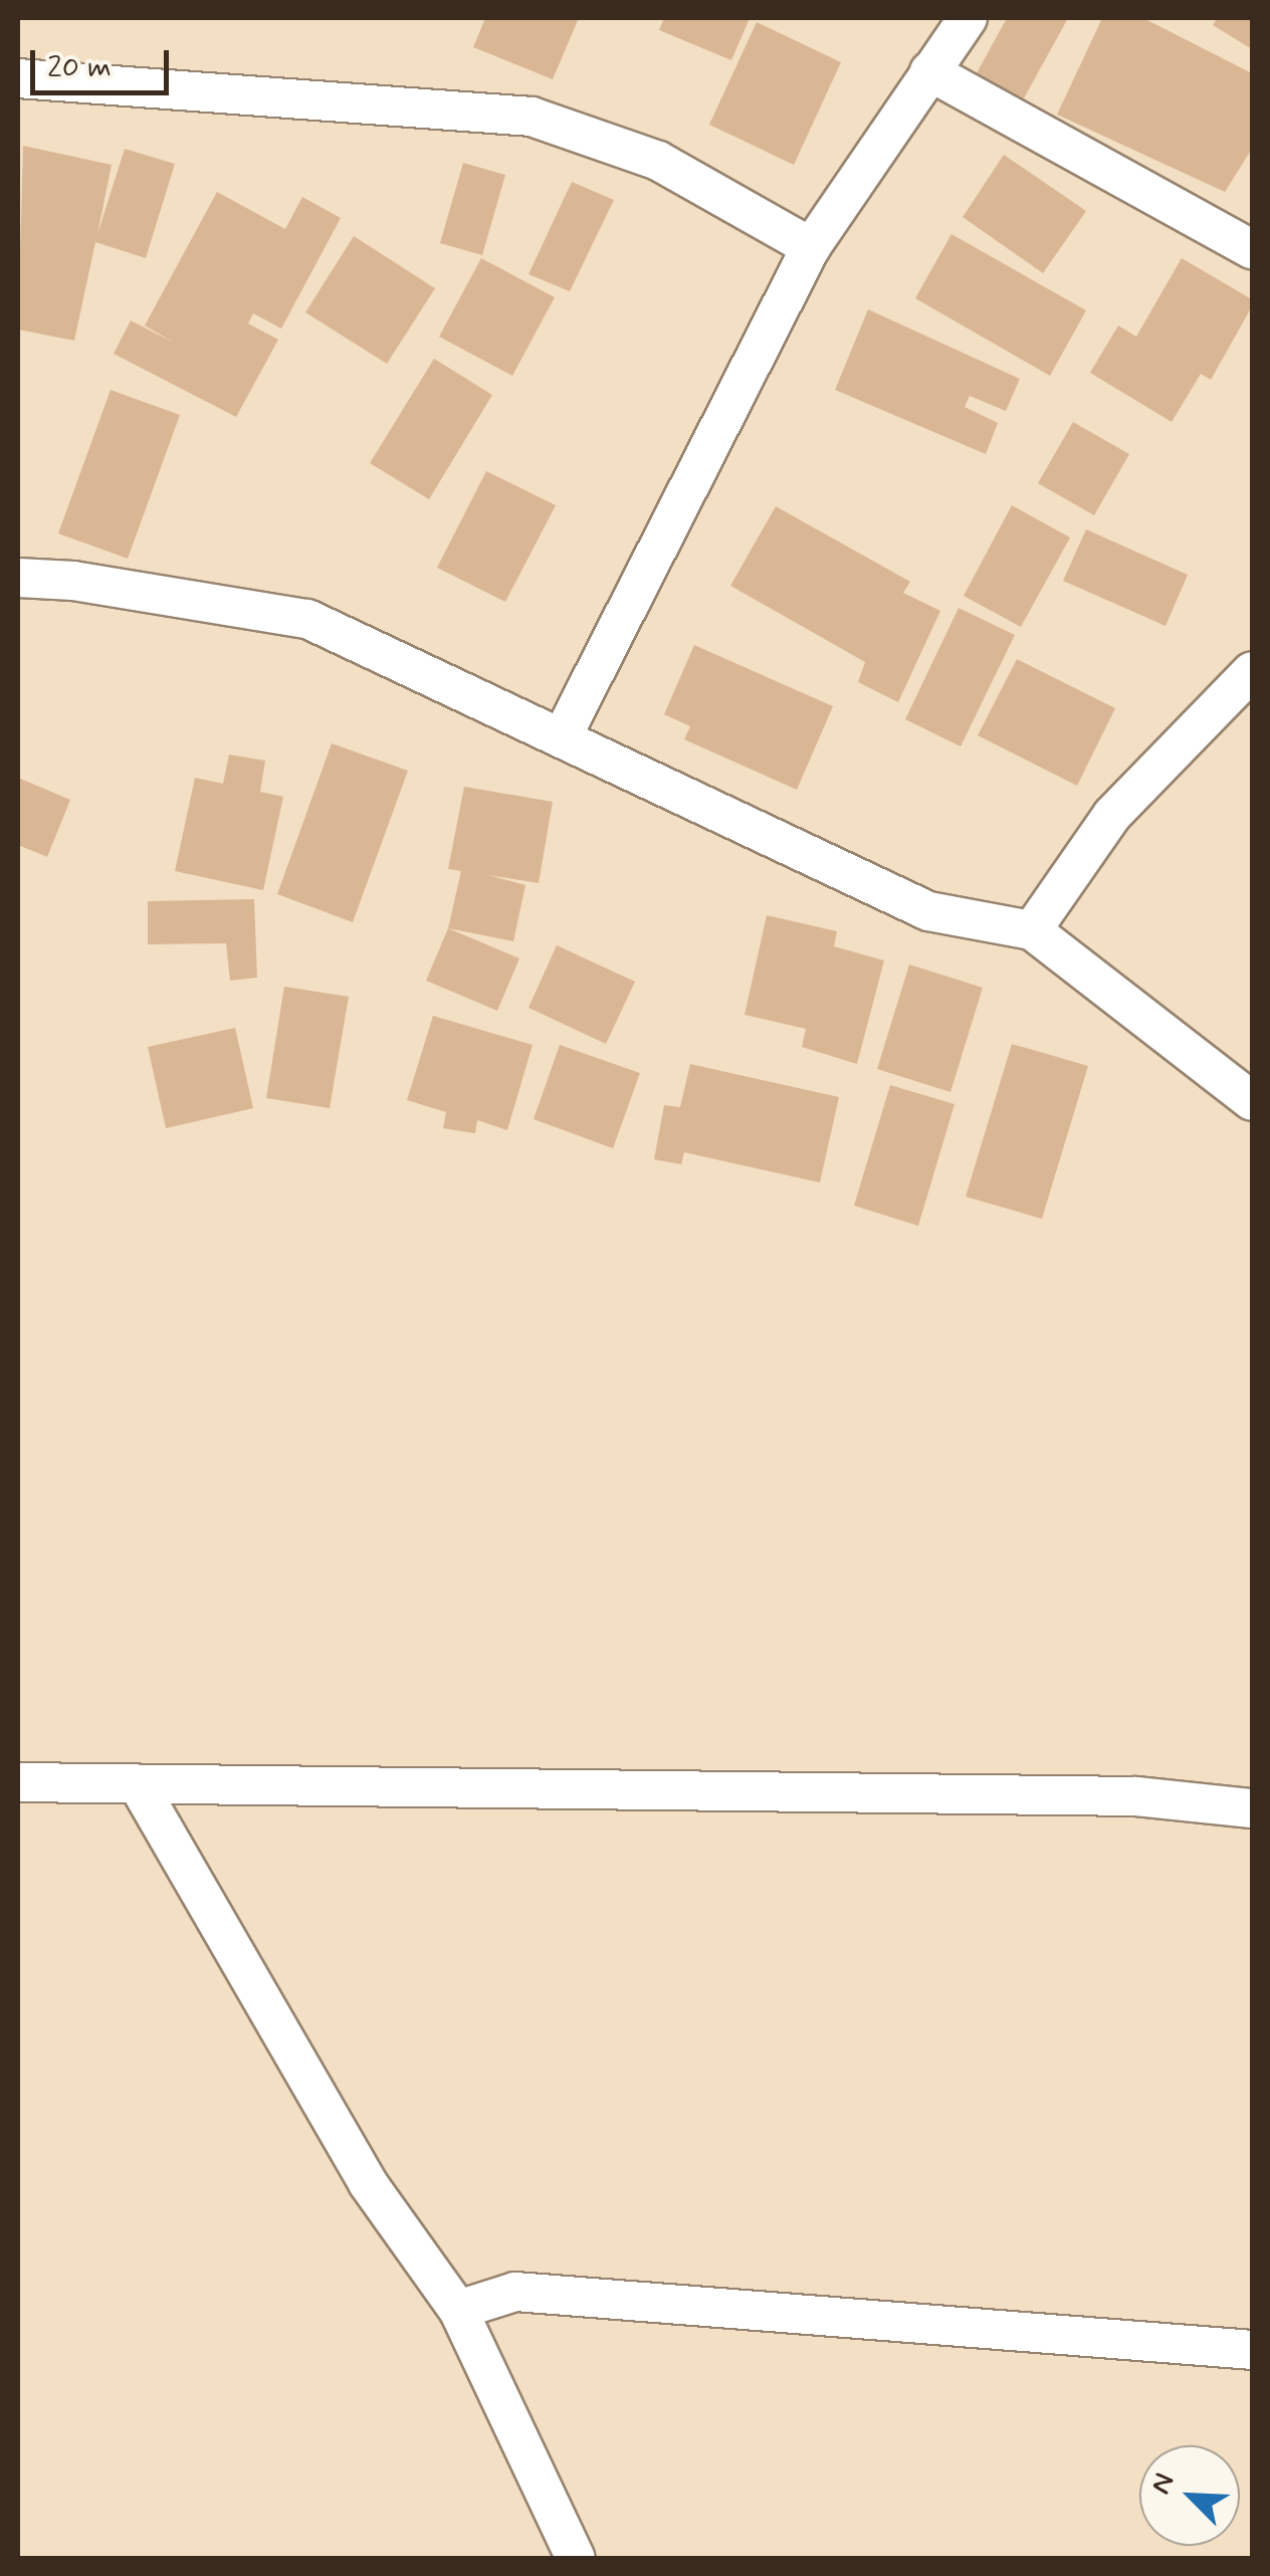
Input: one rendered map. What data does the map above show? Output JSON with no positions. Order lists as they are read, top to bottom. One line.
{"scale_bar":"20 m","north":"top left"}
